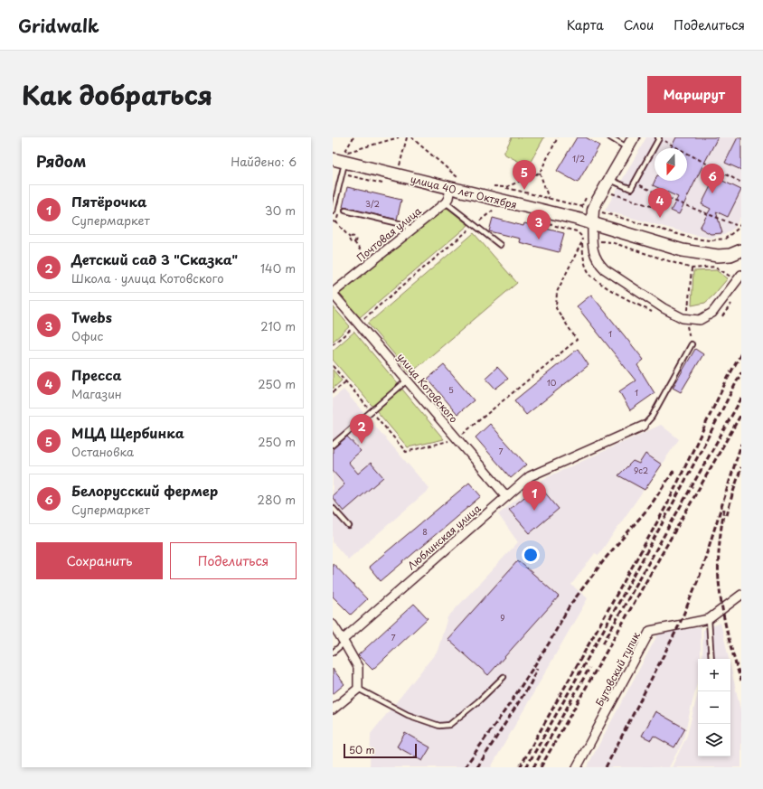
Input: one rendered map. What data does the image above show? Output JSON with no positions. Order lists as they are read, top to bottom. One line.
{"streets":{"main road":["улица 40 лет Октября"],"street":["Почтовая улица","улица Котовского","Люблинская улица","Бутовский тупик"]},"crossings":[["Почтовая улица","улица Котовского"],["улица Котовского","Люблинская улица"]],"house_numbers":["1/2","3/2","1","10","5","1","7","9с2","8","9","7"],"scale_bar":"50 m","north":"bottom","page":{"header":"Gridwalk","nav":["Карта","Слои","Поделиться"],"title":"Как добраться","buttons":["Маршрут",["Сохранить","Поделиться"]],"heading":["Рядом","Найдено: 6"],"pins":["5","6","4","3","2","1"],"list":[{"mark":"1","name":"Пятёрочка","note":"Супермаркет","value":"30 m"},{"mark":"2","name":"Детский сад 3 \"Сказка\"","note":"Школа · улица Котовского","value":"140 m"},{"mark":"3","name":"Twebs","note":"Офис","value":"210 m"},{"mark":"4","name":"Пресса","note":"Магазин","value":"250 m"},{"mark":"5","name":"МЦД Щербинка","note":"Остановка","value":"250 m"},{"mark":"6","name":"Белорусский фермер","note":"Супермаркет","value":"280 m"}],"map_buttons":["+","−"],"scale":"50 m"}}
